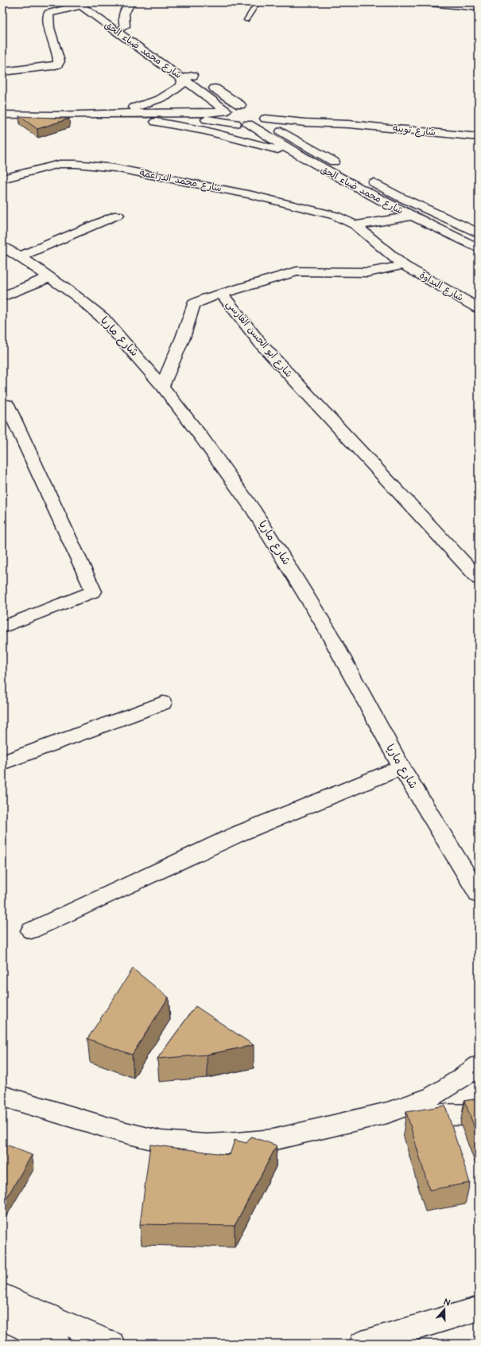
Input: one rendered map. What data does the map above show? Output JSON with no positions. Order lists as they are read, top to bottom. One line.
{"streets":{"street":["شارع محمد ضياء الحق","شارع ثويبة","شارع محمد الدراغمة","شارع البداوة","شارع ماريا","شارع أبو الحسن الفارسي"]},"crossings":[["شارع محمد ضياء الحق","شارع ثويبة"],["شارع البداوة","شارع أبو الحسن الفارسي"]],"north":"top"}
